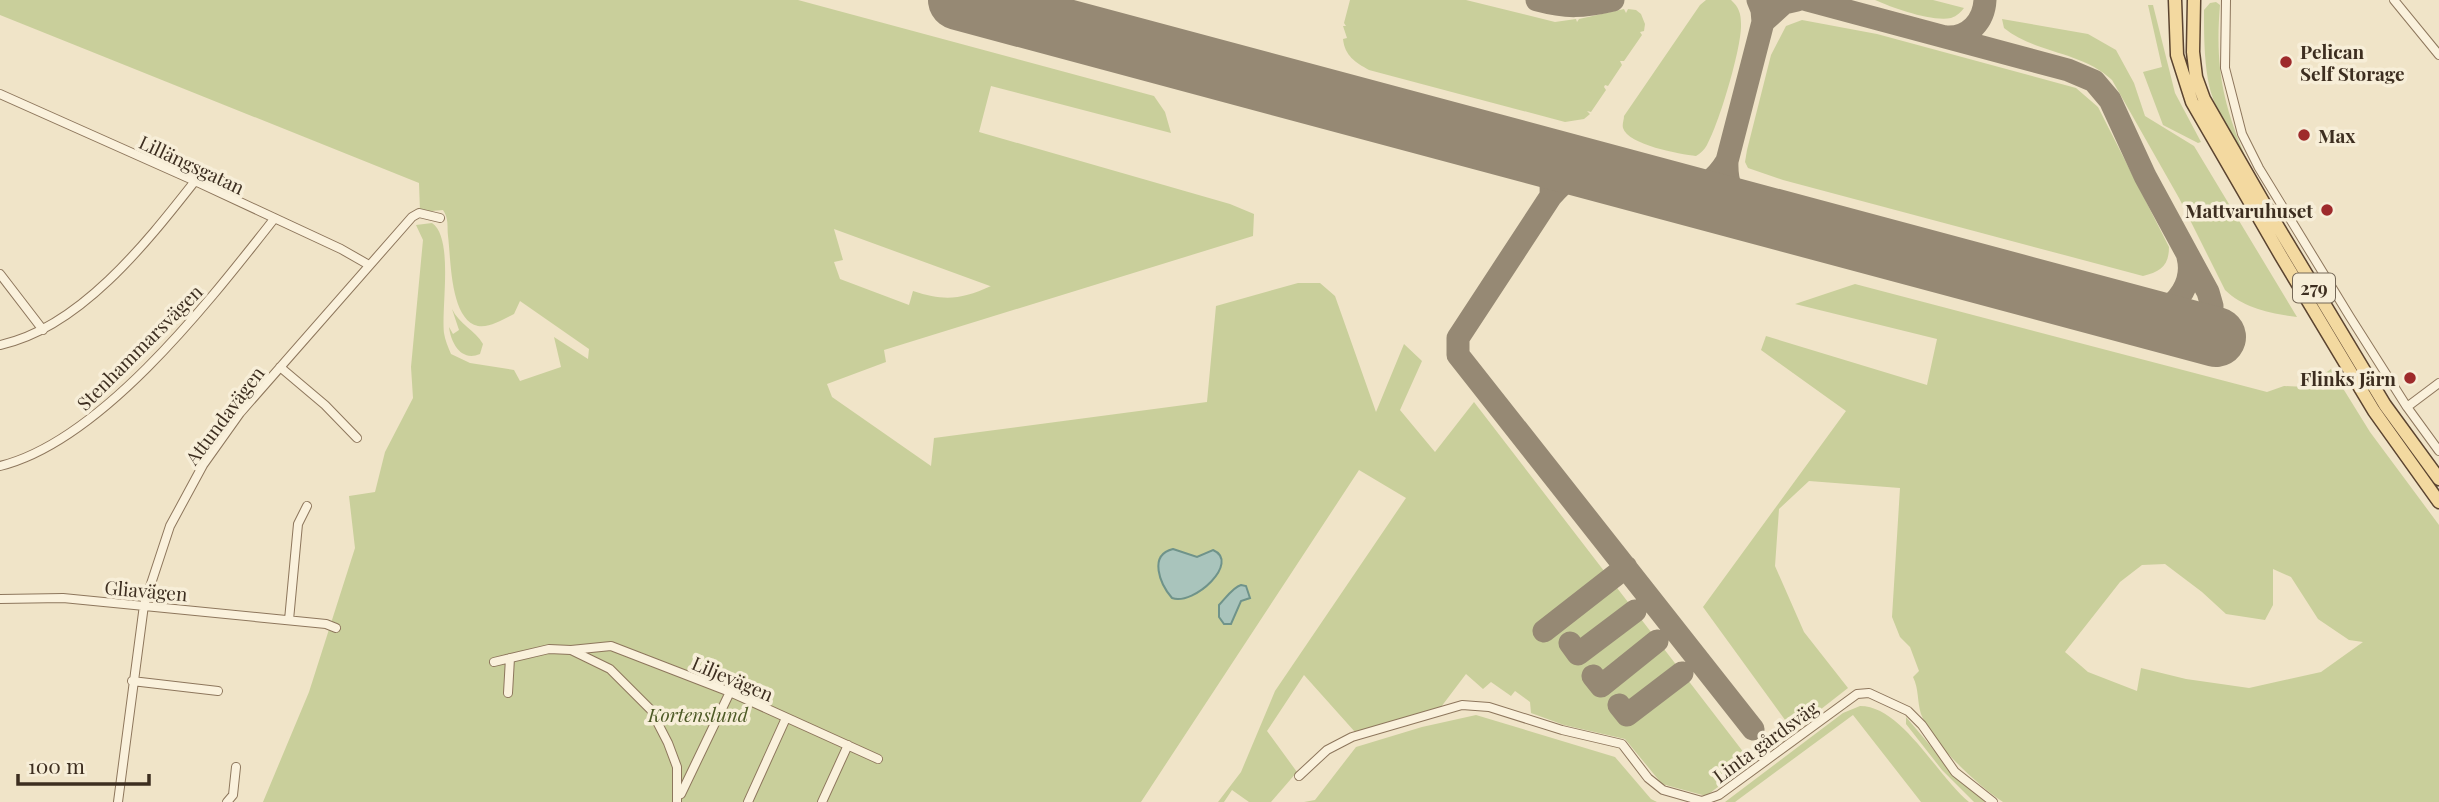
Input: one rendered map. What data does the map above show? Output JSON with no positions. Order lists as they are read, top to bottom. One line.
{"streets":{"main road":["279"],"street":["Lillängsgatan","Stenhammarsvägen","Attundavägen","Gliavägen","Liljevägen","Linta gårdsväg"]},"crossings":[["Lillängsgatan","Stenhammarsvägen"],["Lillängsgatan","Attundavägen"],["Attundavägen","Gliavägen"]],"parks":["Kortenslund"],"places":["Pelican Self Storage","Max","Mattvaruhuset","Flinks Järn"],"scale_bar":"100 m"}
